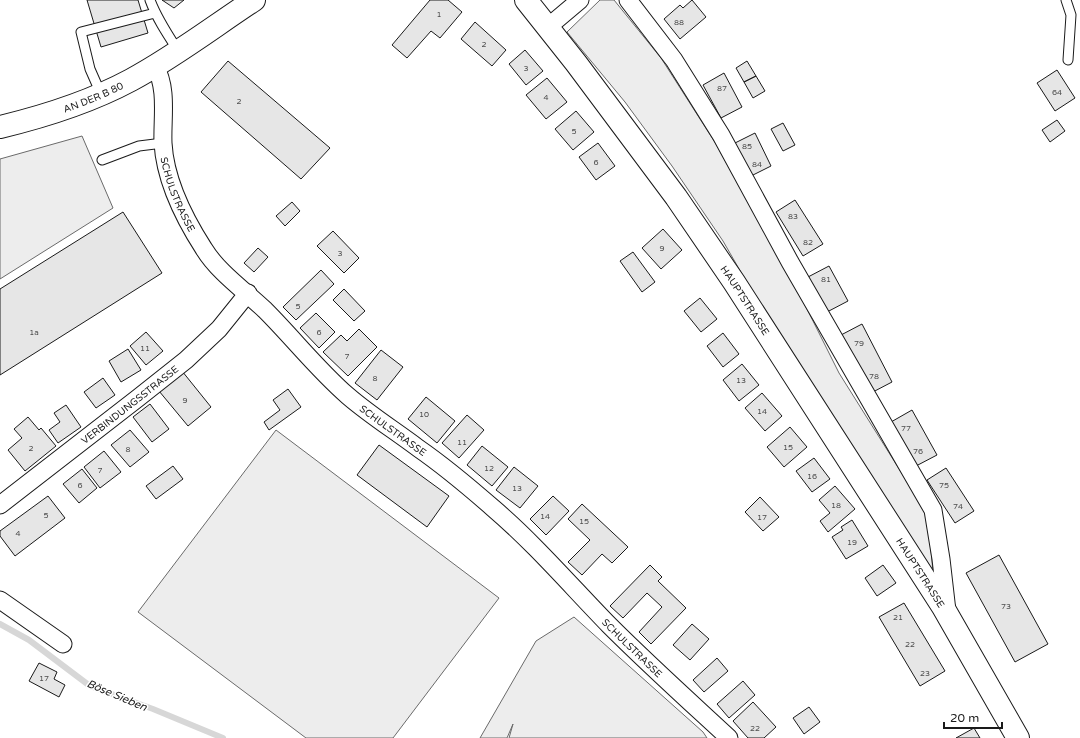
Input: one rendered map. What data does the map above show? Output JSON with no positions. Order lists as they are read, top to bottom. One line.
{"streets":{"main road":["AN DER B 80","HAUPTSTRASSE"],"street":["SCHULSTRASSE","VERBINDUNGSSTRASSE"]},"crossings":[["AN DER B 80","SCHULSTRASSE"],["SCHULSTRASSE","VERBINDUNGSSTRASSE"]],"water":["Böse Sieben"],"house_numbers":["1","88","2","3","87","64","4","2","5","85","6","84","83","82","9","3","81","5","1a","6","79","11","7","78","8","13","9","14","10","77","11","15","2","8","76","12","7","16","6","75","13","18","74","5","14","17","15","4","19","73","21","22","23","17","22"],"scale_bar":"20 m"}
